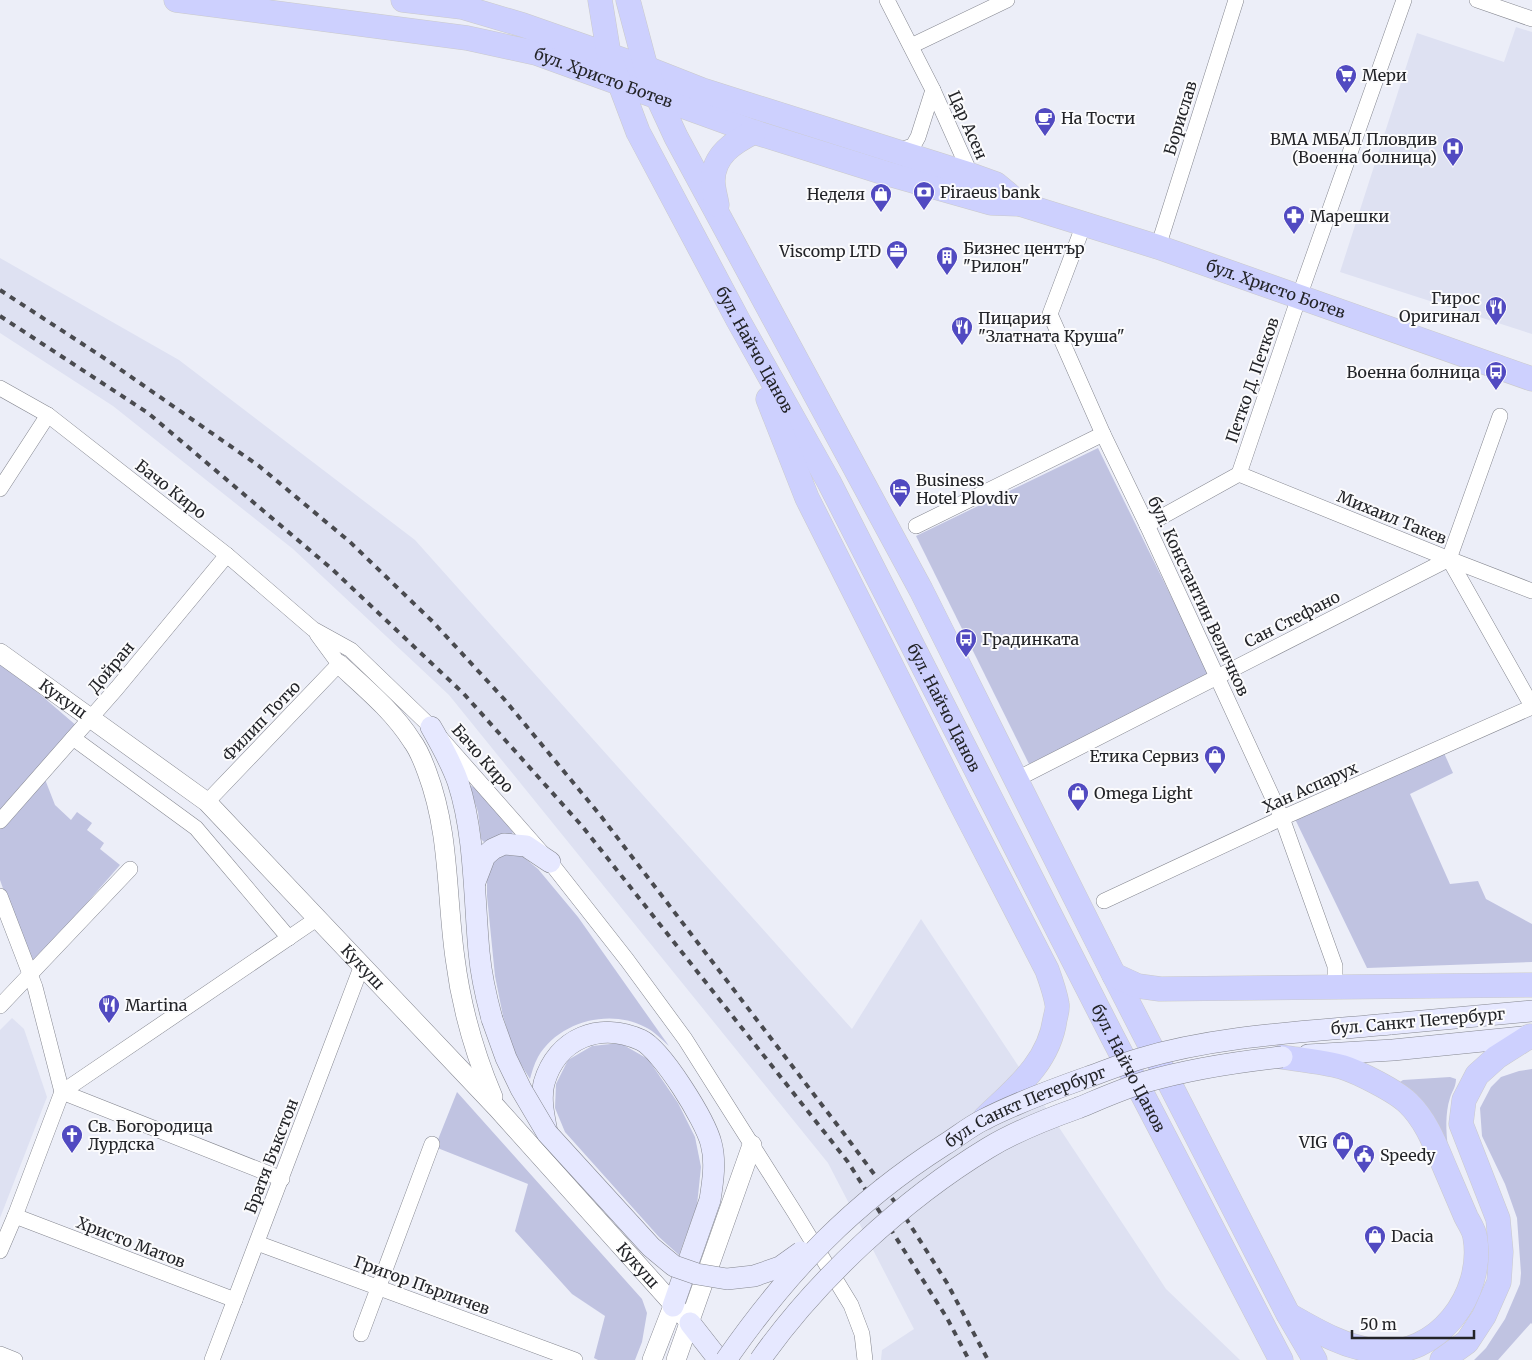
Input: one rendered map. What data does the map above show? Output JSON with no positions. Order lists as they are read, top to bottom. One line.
{"streets":{"main road":["бул. Христо Ботев","бул. Найчо Цанов","бул. Санкт Петербург"],"street":["Борислав","Цар Асен","Петко Д. Петков","Бачо Киро","Михаил Такев","бул. Константин Величков","Сан Стефано","Дойран","Кукуш","Филип Тотю","Хан Аспарух","Братя Бъкстон","Христо Матов","Григор Пърличев"]},"crossings":[["бул. Христо Ботев","Борислав"],["бул. Христо Ботев","Цар Асен"],["бул. Христо Ботев","бул. Найчо Цанов"],["бул. Христо Ботев","Петко Д. Петков"],["бул. Христо Ботев","бул. Константин Величков"],["бул. Найчо Цанов","Сан Стефано"],["Петко Д. Петков","Михаил Такев"],["Бачо Киро","Дойран"],["Бачо Киро","Филип Тотю"],["Михаил Такев","Сан Стефано"],["бул. Константин Величков","Сан Стефано"],["бул. Константин Величков","Хан Аспарух"],["Дойран","Кукуш"],["Кукуш","Филип Тотю"],["Кукуш","Братя Бъкстон"],["Братя Бъкстон","Христо Матов"],["Братя Бъкстон","Григор Пърличев"]],"places":{"supermarket":["Мери"],"cafe":["На Тости"],"hospital":["ВМА МБАЛ Пловдив (Военна болница)"],"bank":["Piraeus bank"],"shop":["Неделя","Етика Сервиз","Omega Light","VIG","Dacia"],"pharmacy":["Марешки"],"office":["Viscomp LTD"],"building":["Бизнес център \"Рилон\""],"restaurant":["Гирос Оригинал","Пицария \"Златната Круша\"","Martina"],"bus stop":["Военна болница","Градинката"],"hotel":["Business Hotel Plovdiv"],"church":["Св. Богородица Лурдска"],"public building":["Speedy"]},"scale_bar":"50 m"}
